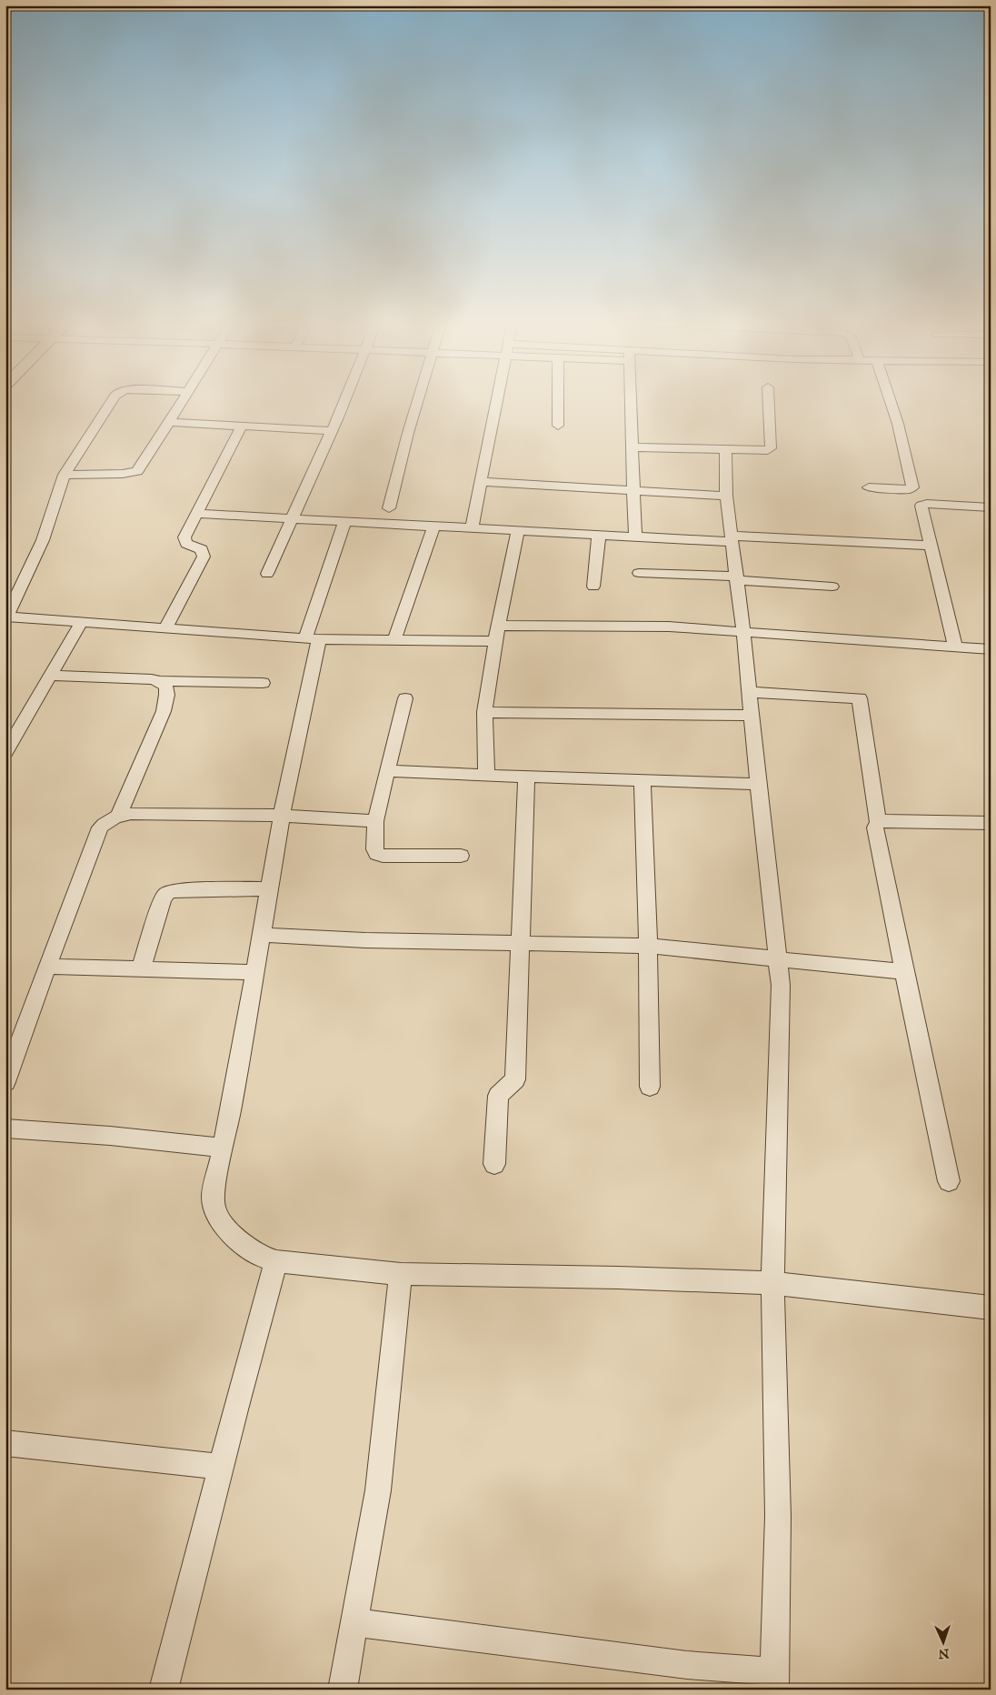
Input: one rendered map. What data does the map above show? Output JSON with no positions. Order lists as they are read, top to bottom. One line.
{"north":"bottom"}
